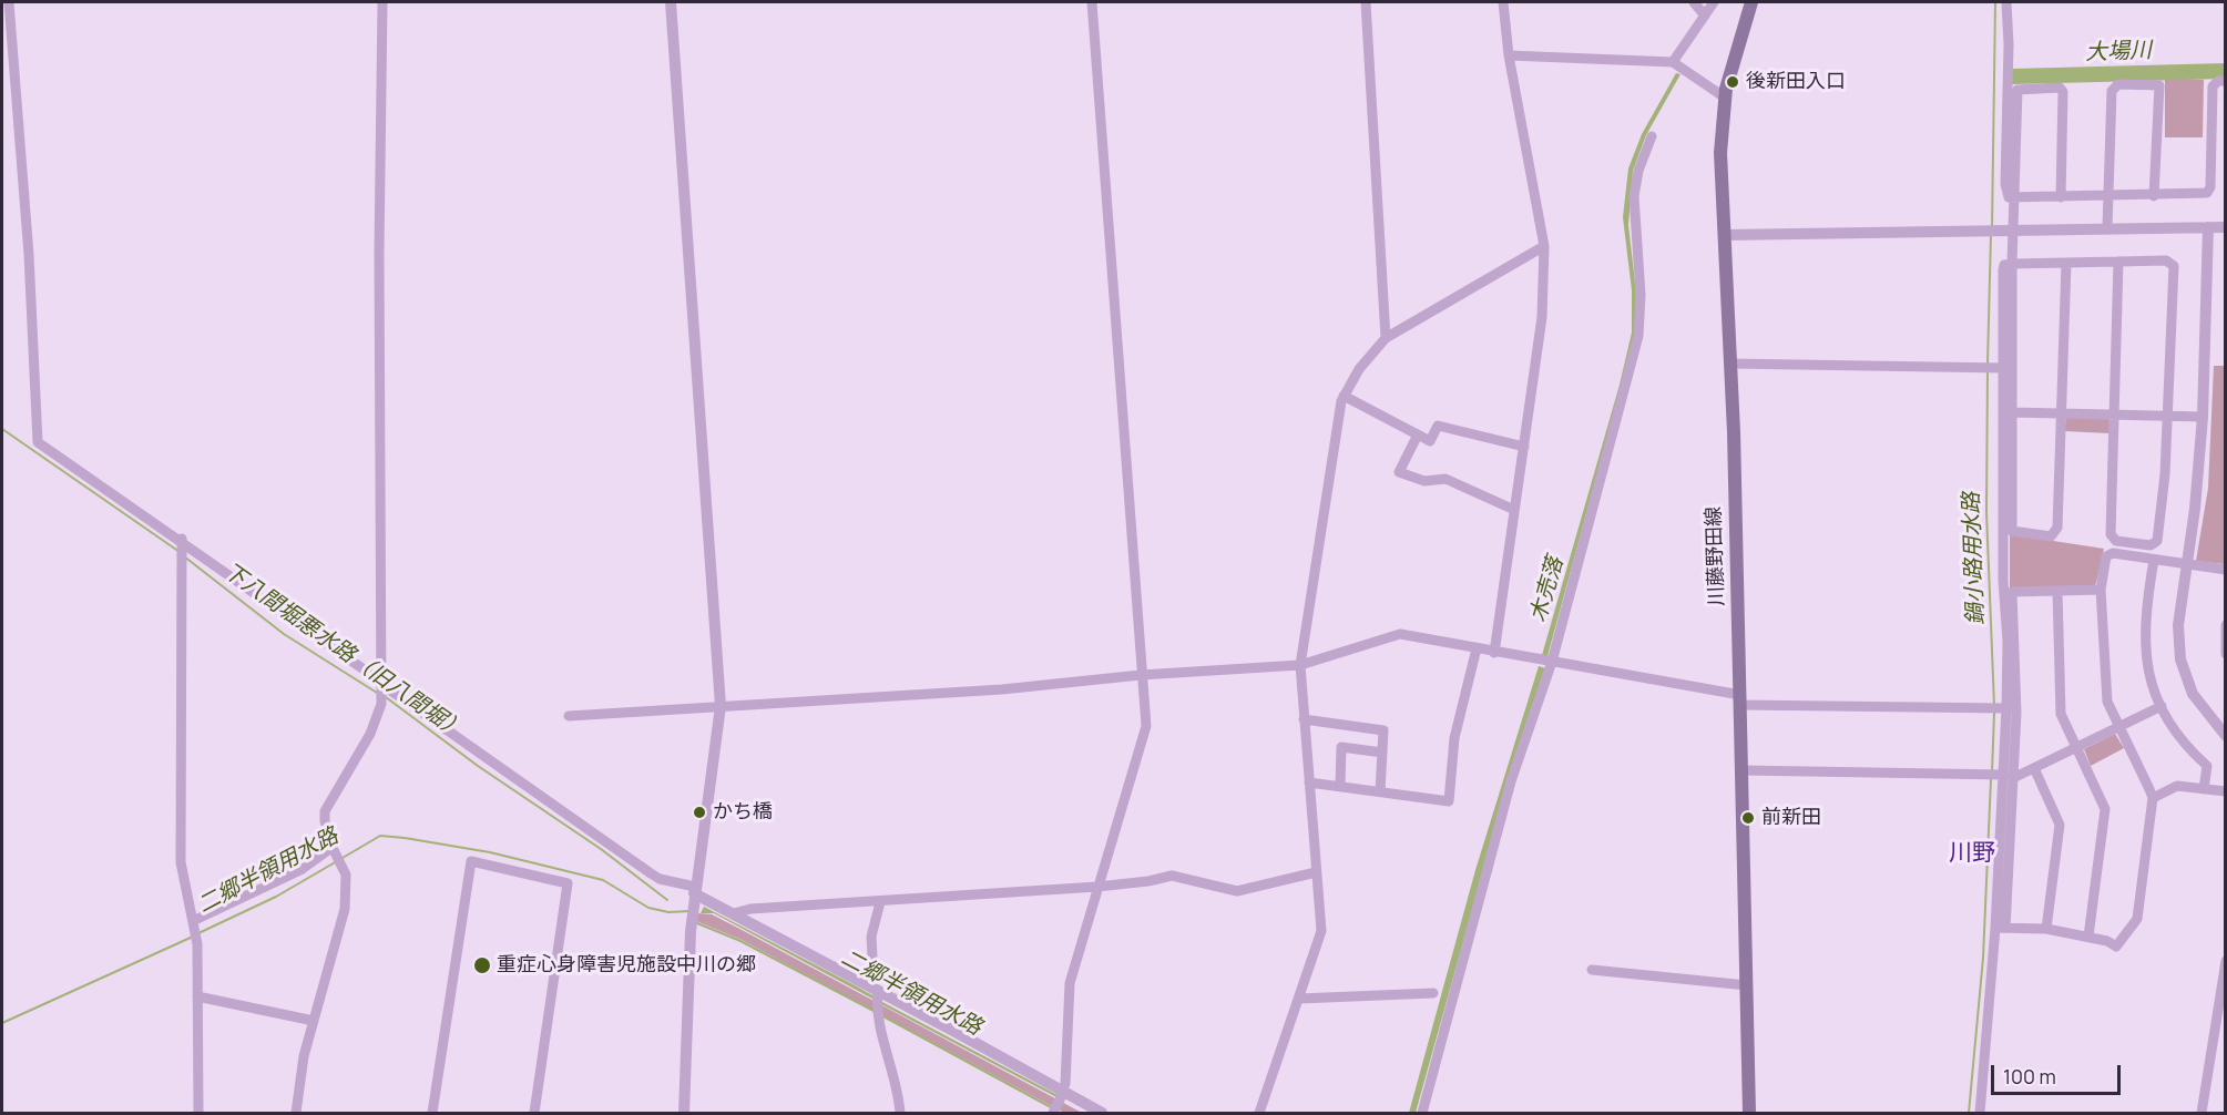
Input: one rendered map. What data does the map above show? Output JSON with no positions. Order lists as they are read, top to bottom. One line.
{"streets":{"main road":["川藤野田線"]},"districts":["川野"],"water":["大場川","鍋小路用水路","木売落","下八間堀悪水路（旧八間堀）","二郷半領用水路"],"places":["後新田入口","かち橋","前新田","重症心身障害児施設中川の郷"],"scale_bar":"100 m"}
